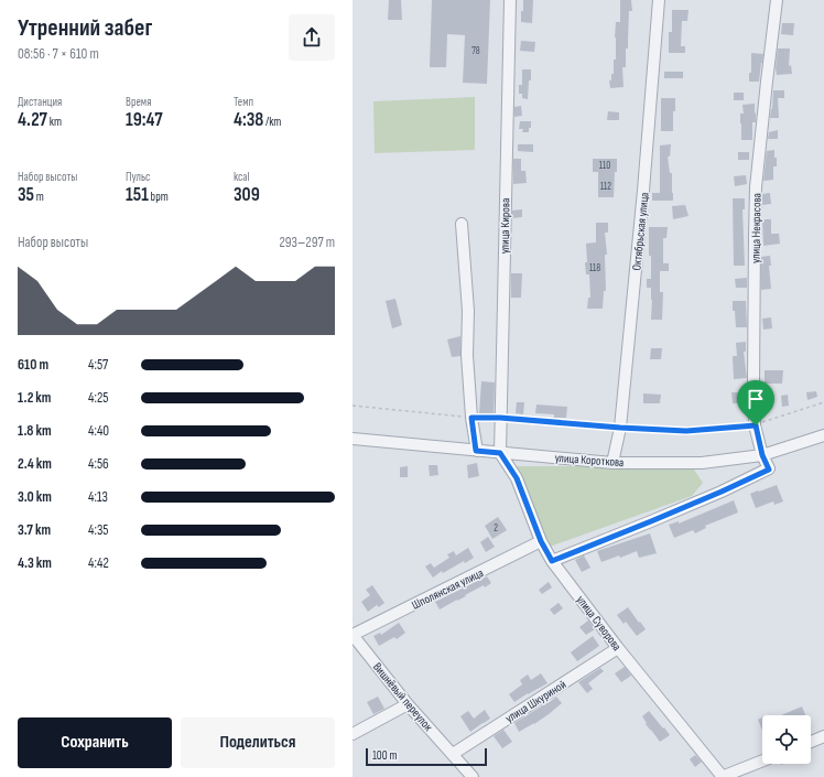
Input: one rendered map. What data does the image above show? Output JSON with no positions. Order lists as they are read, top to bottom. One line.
{"streets":{"street":["улица Кирова","улица Некрасова","Октябрьская улица","улица Короткова","Шполянская улица","улица Суворова","Вишнёвый переулок","улица Шкуриной"]},"crossings":[["улица Кирова","улица Короткова"],["улица Кирова","улица Суворова"],["улица Некрасова","улица Короткова"],["улица Некрасова","улица Суворова"],["Октябрьская улица","улица Короткова"],["улица Короткова","улица Суворова"],["Шполянская улица","улица Суворова"],["Шполянская улица","Вишнёвый переулок"],["улица Суворова","улица Шкуриной"],["Вишнёвый переулок","улица Шкуриной"]],"house_numbers":["78","110","112","118","2"],"scale_bar":"100 m","page":{"heading":["Утренний забег","08:56 · 7 × 610 m"],"stats":[["Дистанция","4.27 km"],["Время","19:47"],["Темп","4:38 /km"],["Набор высоты","35 m"],["Пульс","151 bpm"],["kcal","309"]],"chart":["Набор высоты","293–297 m"],"list":[{"name":"610 m","note":"4:57"},{"name":"1.2 km","note":"4:25"},{"name":"1.8 km","note":"4:40"},{"name":"2.4 km","note":"4:56"},{"name":"3.0 km","note":"4:13"},{"name":"3.7 km","note":"4:35"},{"name":"4.3 km","note":"4:42"}],"buttons":["Сохранить","Поделиться"],"scale":"100 m"}}
